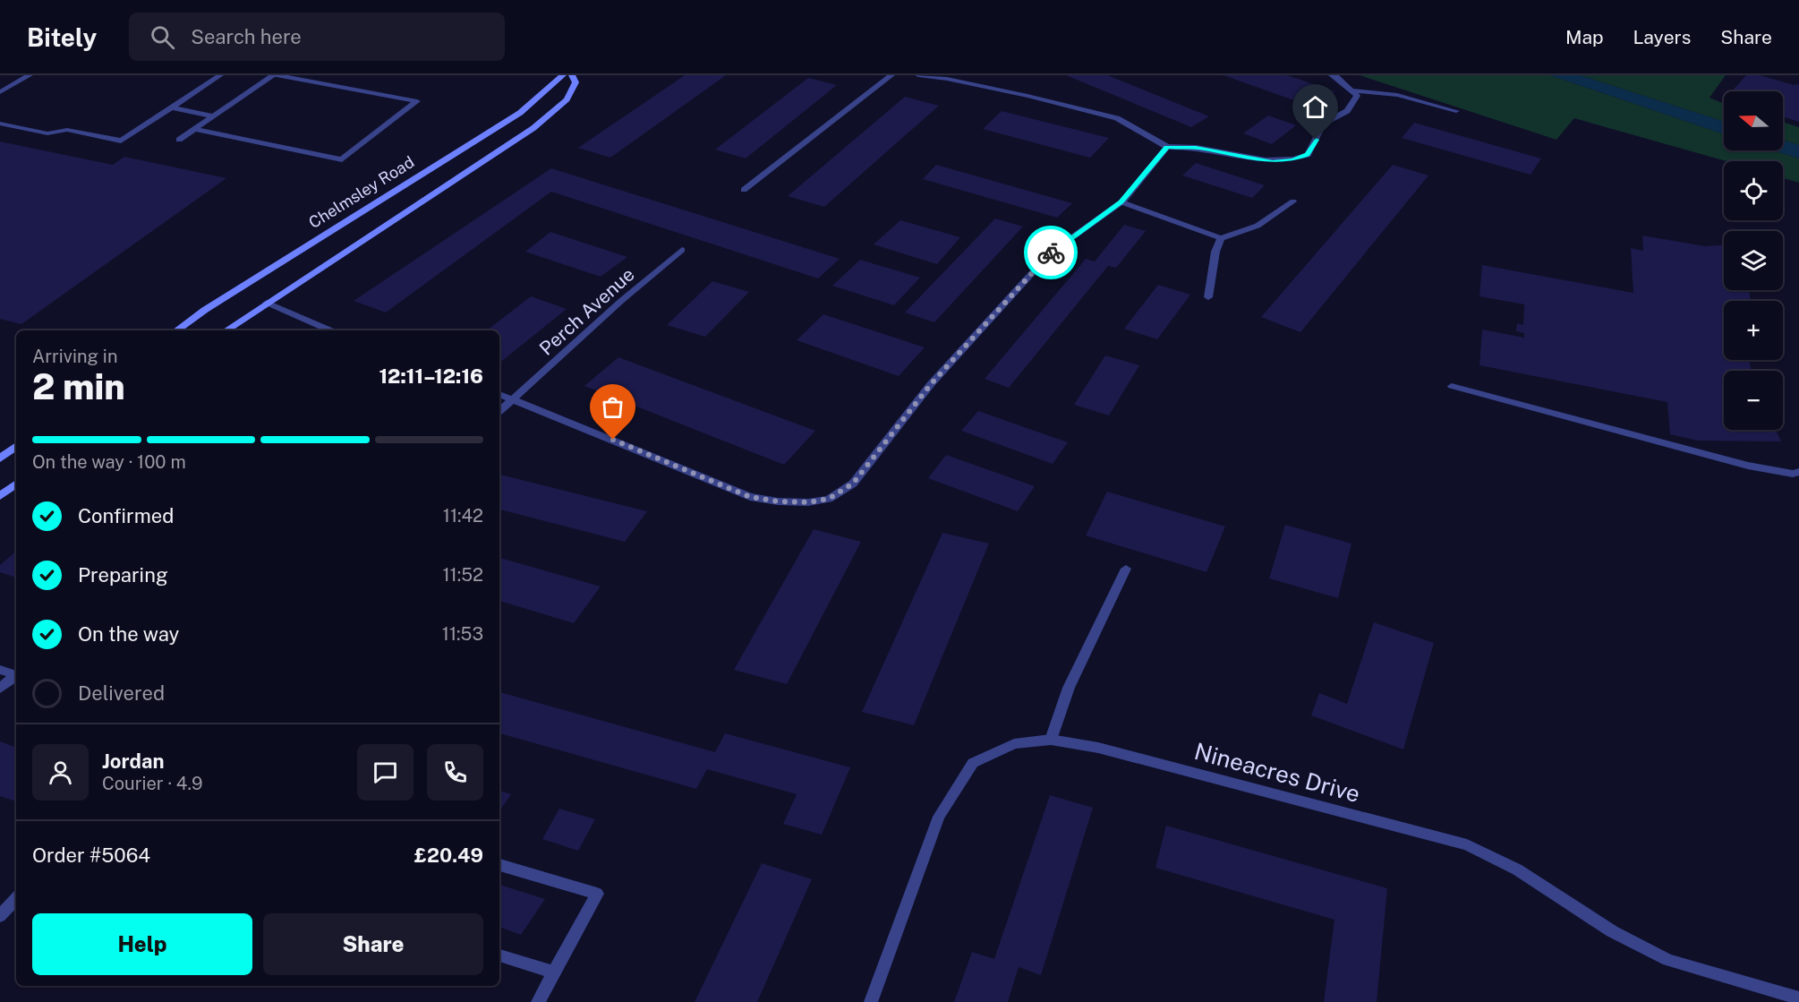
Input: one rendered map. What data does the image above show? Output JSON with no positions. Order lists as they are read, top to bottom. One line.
{"streets":{"street":["Chelmsley Road","Perch Avenue","Nineacres Drive"]},"north":"left","page":{"header":"Bitely","search":"Search here","nav":["Map","Layers","Share"],"map_buttons":["+","−"],"heading":["2 min","Arriving in","12:11–12:16"],"panel":["Jordan","Courier · 4.9","Order #5064","£20.49"],"bar":"On the way · 100 m","list":[["Confirmed","11:42"],["Preparing","11:52"],["On the way","11:53"],"Delivered"],"buttons":["Help","Share"]}}
